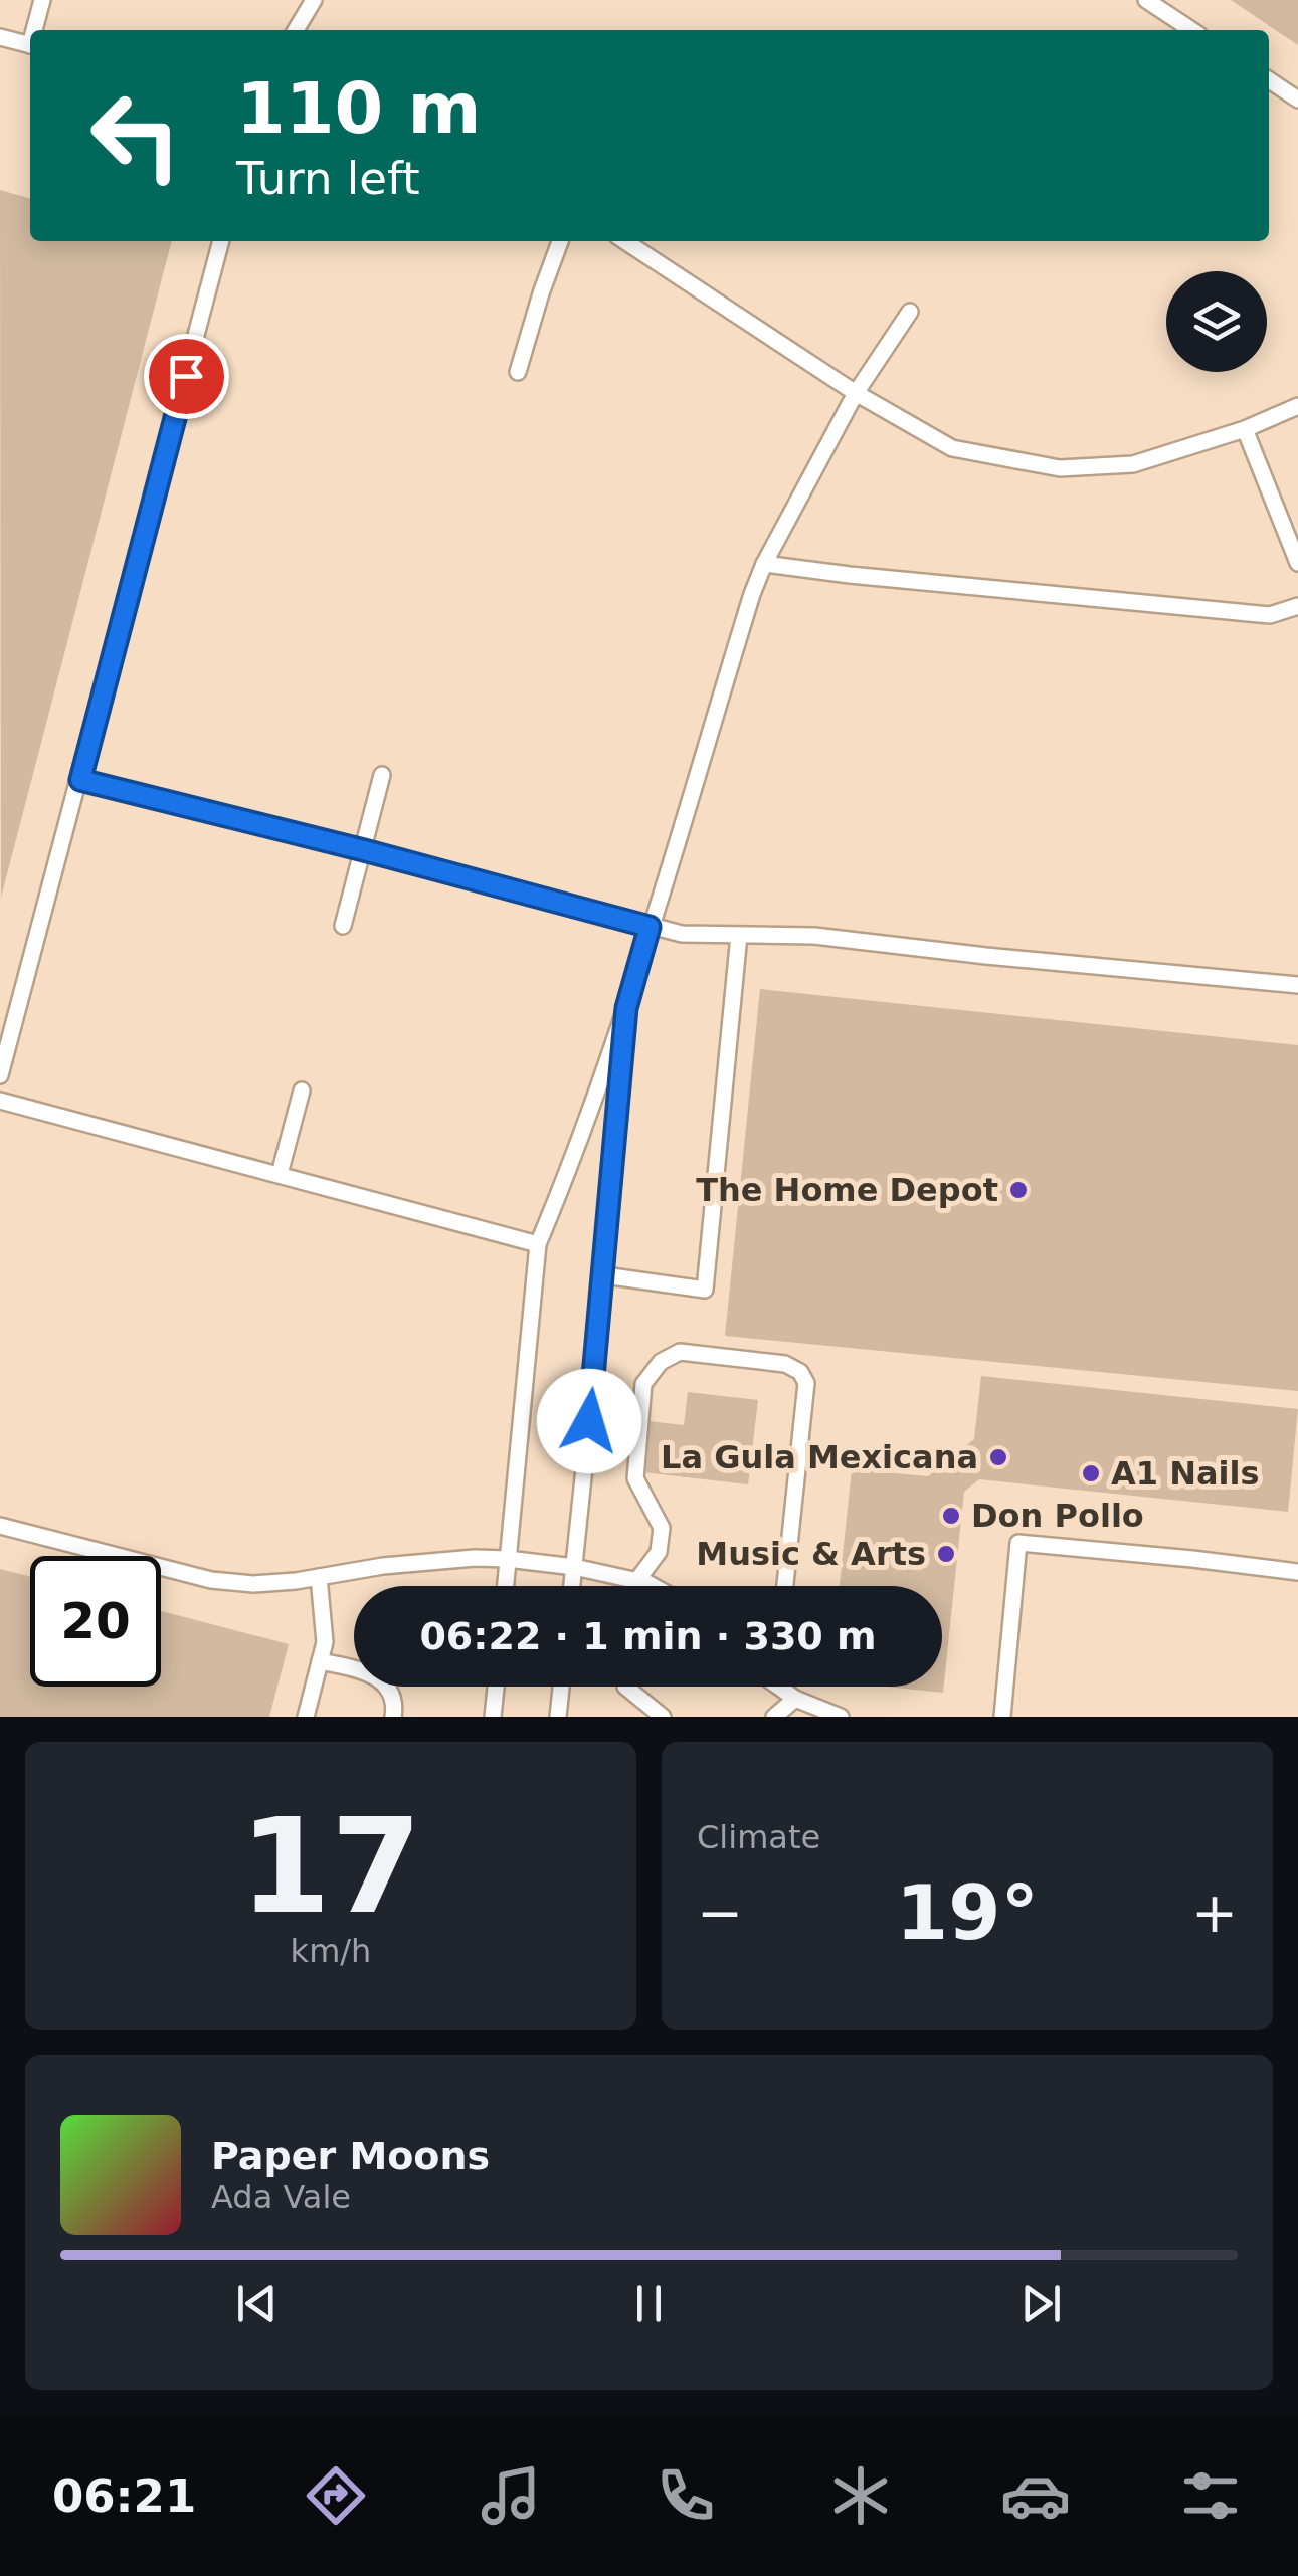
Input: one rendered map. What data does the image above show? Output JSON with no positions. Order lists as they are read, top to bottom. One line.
{"places":["The Home Depot","La Gula Mexicana","A1 Nails","Don Pollo","Music & Arts"],"page":{"turn":["110 m","Turn left"],"limit":"20","trip":"06:22 · 1 min · 330 m","tile":[["17","km/h"],"Climate"],"heat":["−","19°","+"],"song":["Paper Moons","Ada Vale"],"tabs":"06:21"}}
